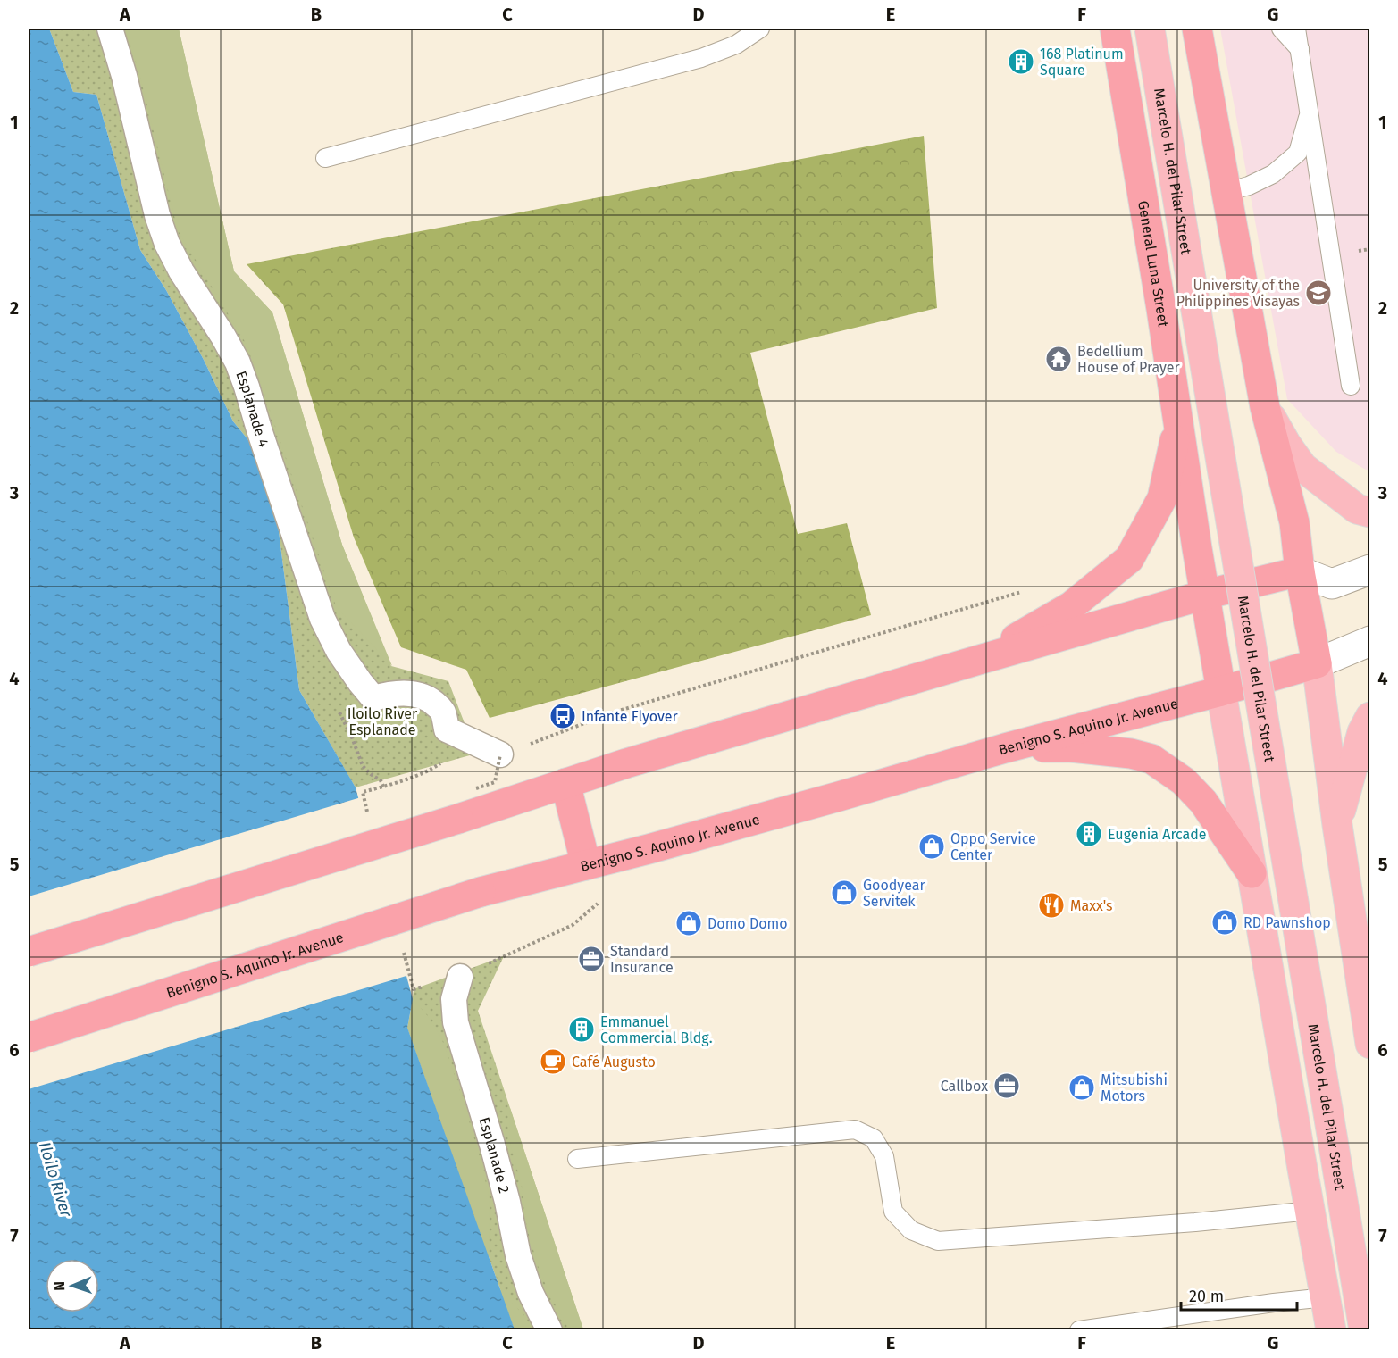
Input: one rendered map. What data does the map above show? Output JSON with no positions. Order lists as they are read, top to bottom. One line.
{"streets":{"highway":["General Luna Street","Benigno S. Aquino Jr. Avenue"],"main road":["Marcelo H. del Pilar Street"],"street":["Esplanade 4","Esplanade 2"]},"water":["Iloilo River"],"parks":["Iloilo River Esplanade"],"places":{"building":["168 Platinum Square","Eugenia Arcade","Emmanuel Commercial Bldg."],"school or university":["University of the Philippines Visayas"],"temple":["Bedellium House of Prayer"],"bus stop":["Infante Flyover"],"shop":["Oppo Service Center","Goodyear Servitek","RD Pawnshop","Domo Domo","Mitsubishi Motors"],"restaurant":["Maxx's"],"office":["Standard Insurance","Callbox"],"cafe":["Café Augusto"]},"scale_bar":"20 m","north":"left","grid":{"columns":["A","B","C","D","E","F","G"],"rows":["1","2","3","4","5","6","7"]}}
